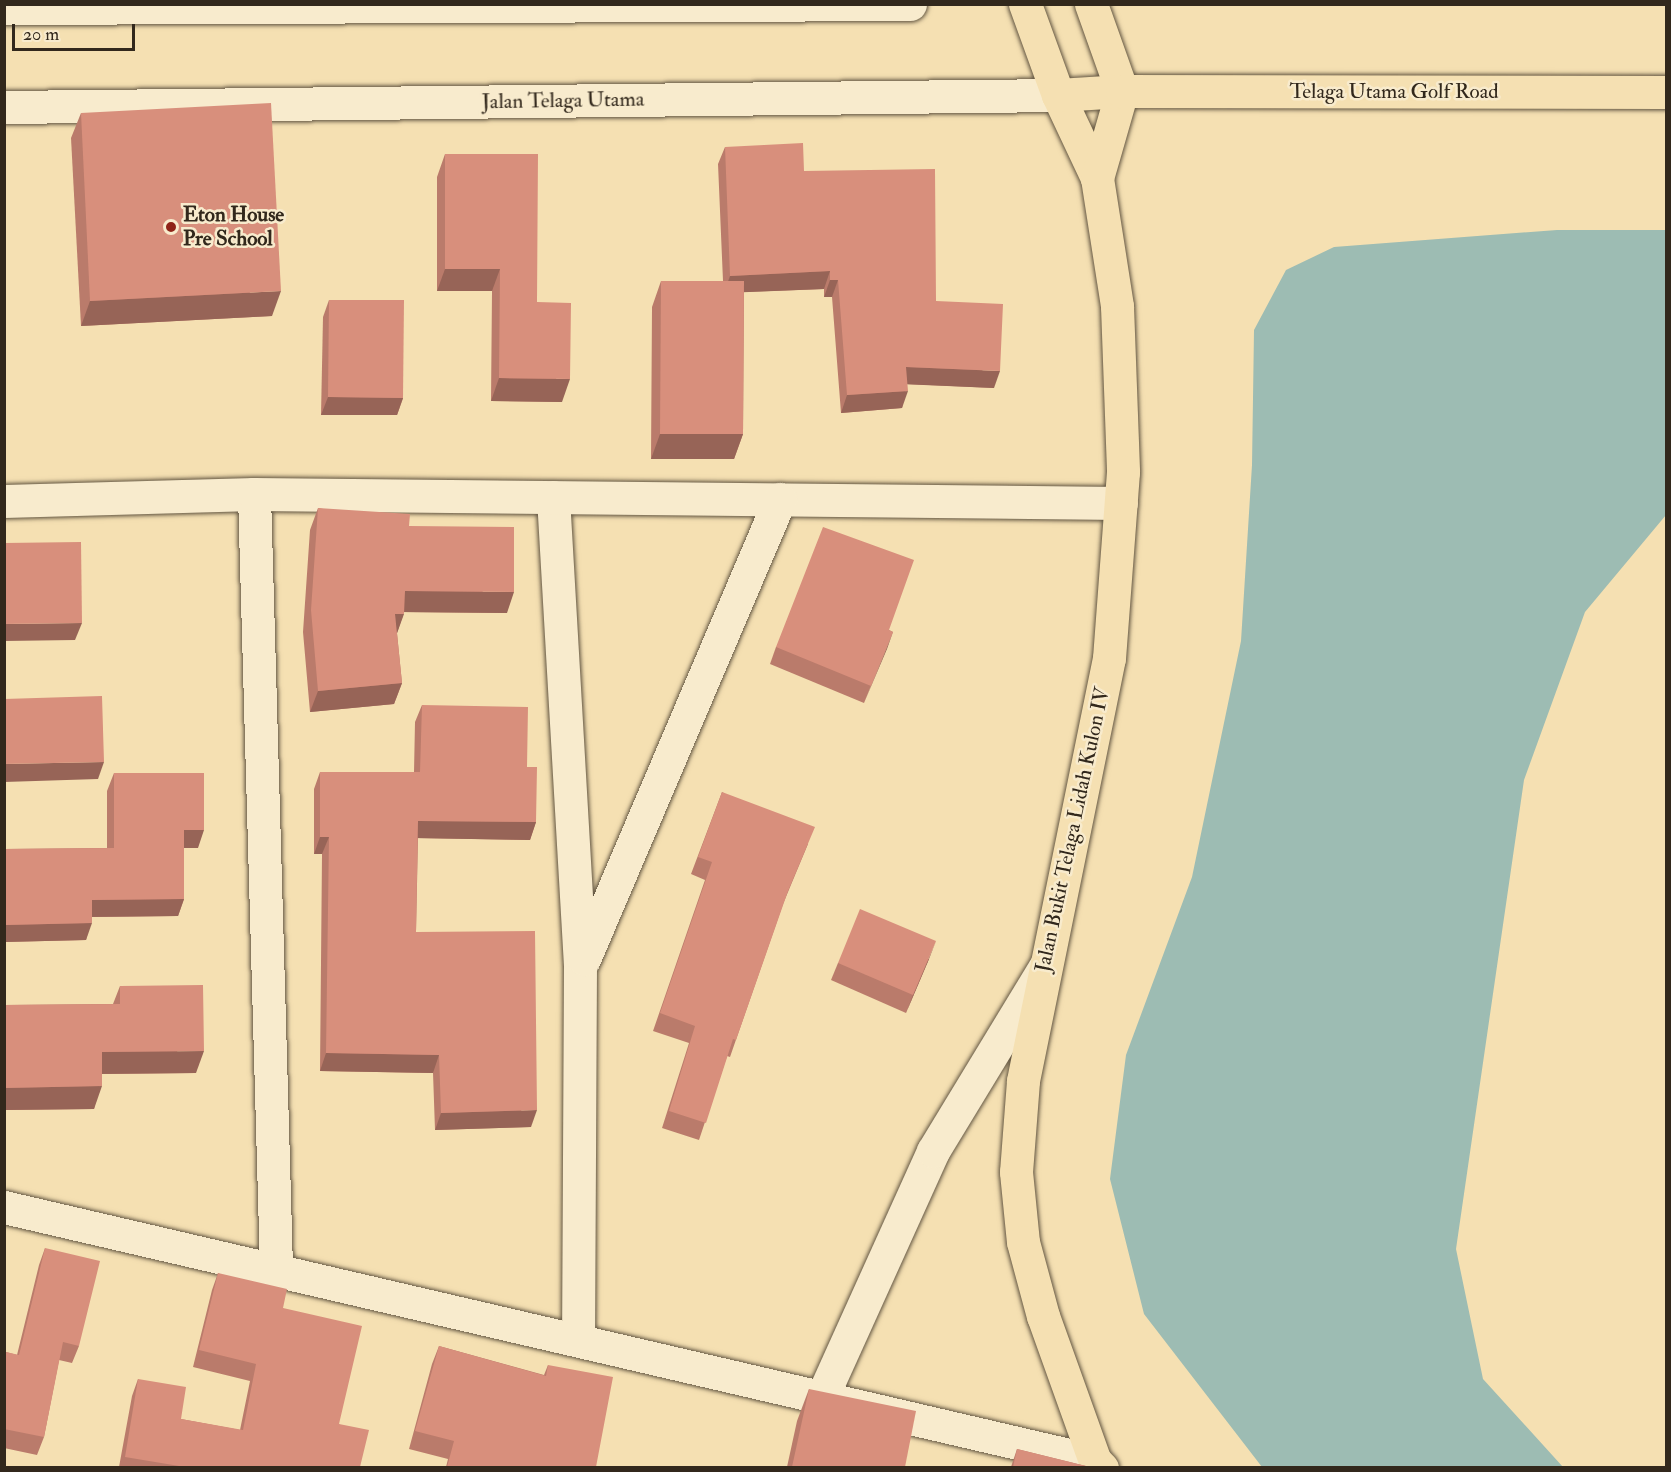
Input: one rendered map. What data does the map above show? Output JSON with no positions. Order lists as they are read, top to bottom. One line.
{"streets":{"main road":["Telaga Utama Golf Road","Jalan Telaga Utama","Jalan Bukit Telaga Lidah Kulon IV"]},"crossings":[["Telaga Utama Golf Road","Jalan Telaga Utama"],["Telaga Utama Golf Road","Jalan Bukit Telaga Lidah Kulon IV"],["Jalan Telaga Utama","Jalan Bukit Telaga Lidah Kulon IV"]],"places":["Eton House Pre School"],"scale_bar":"20 m"}
